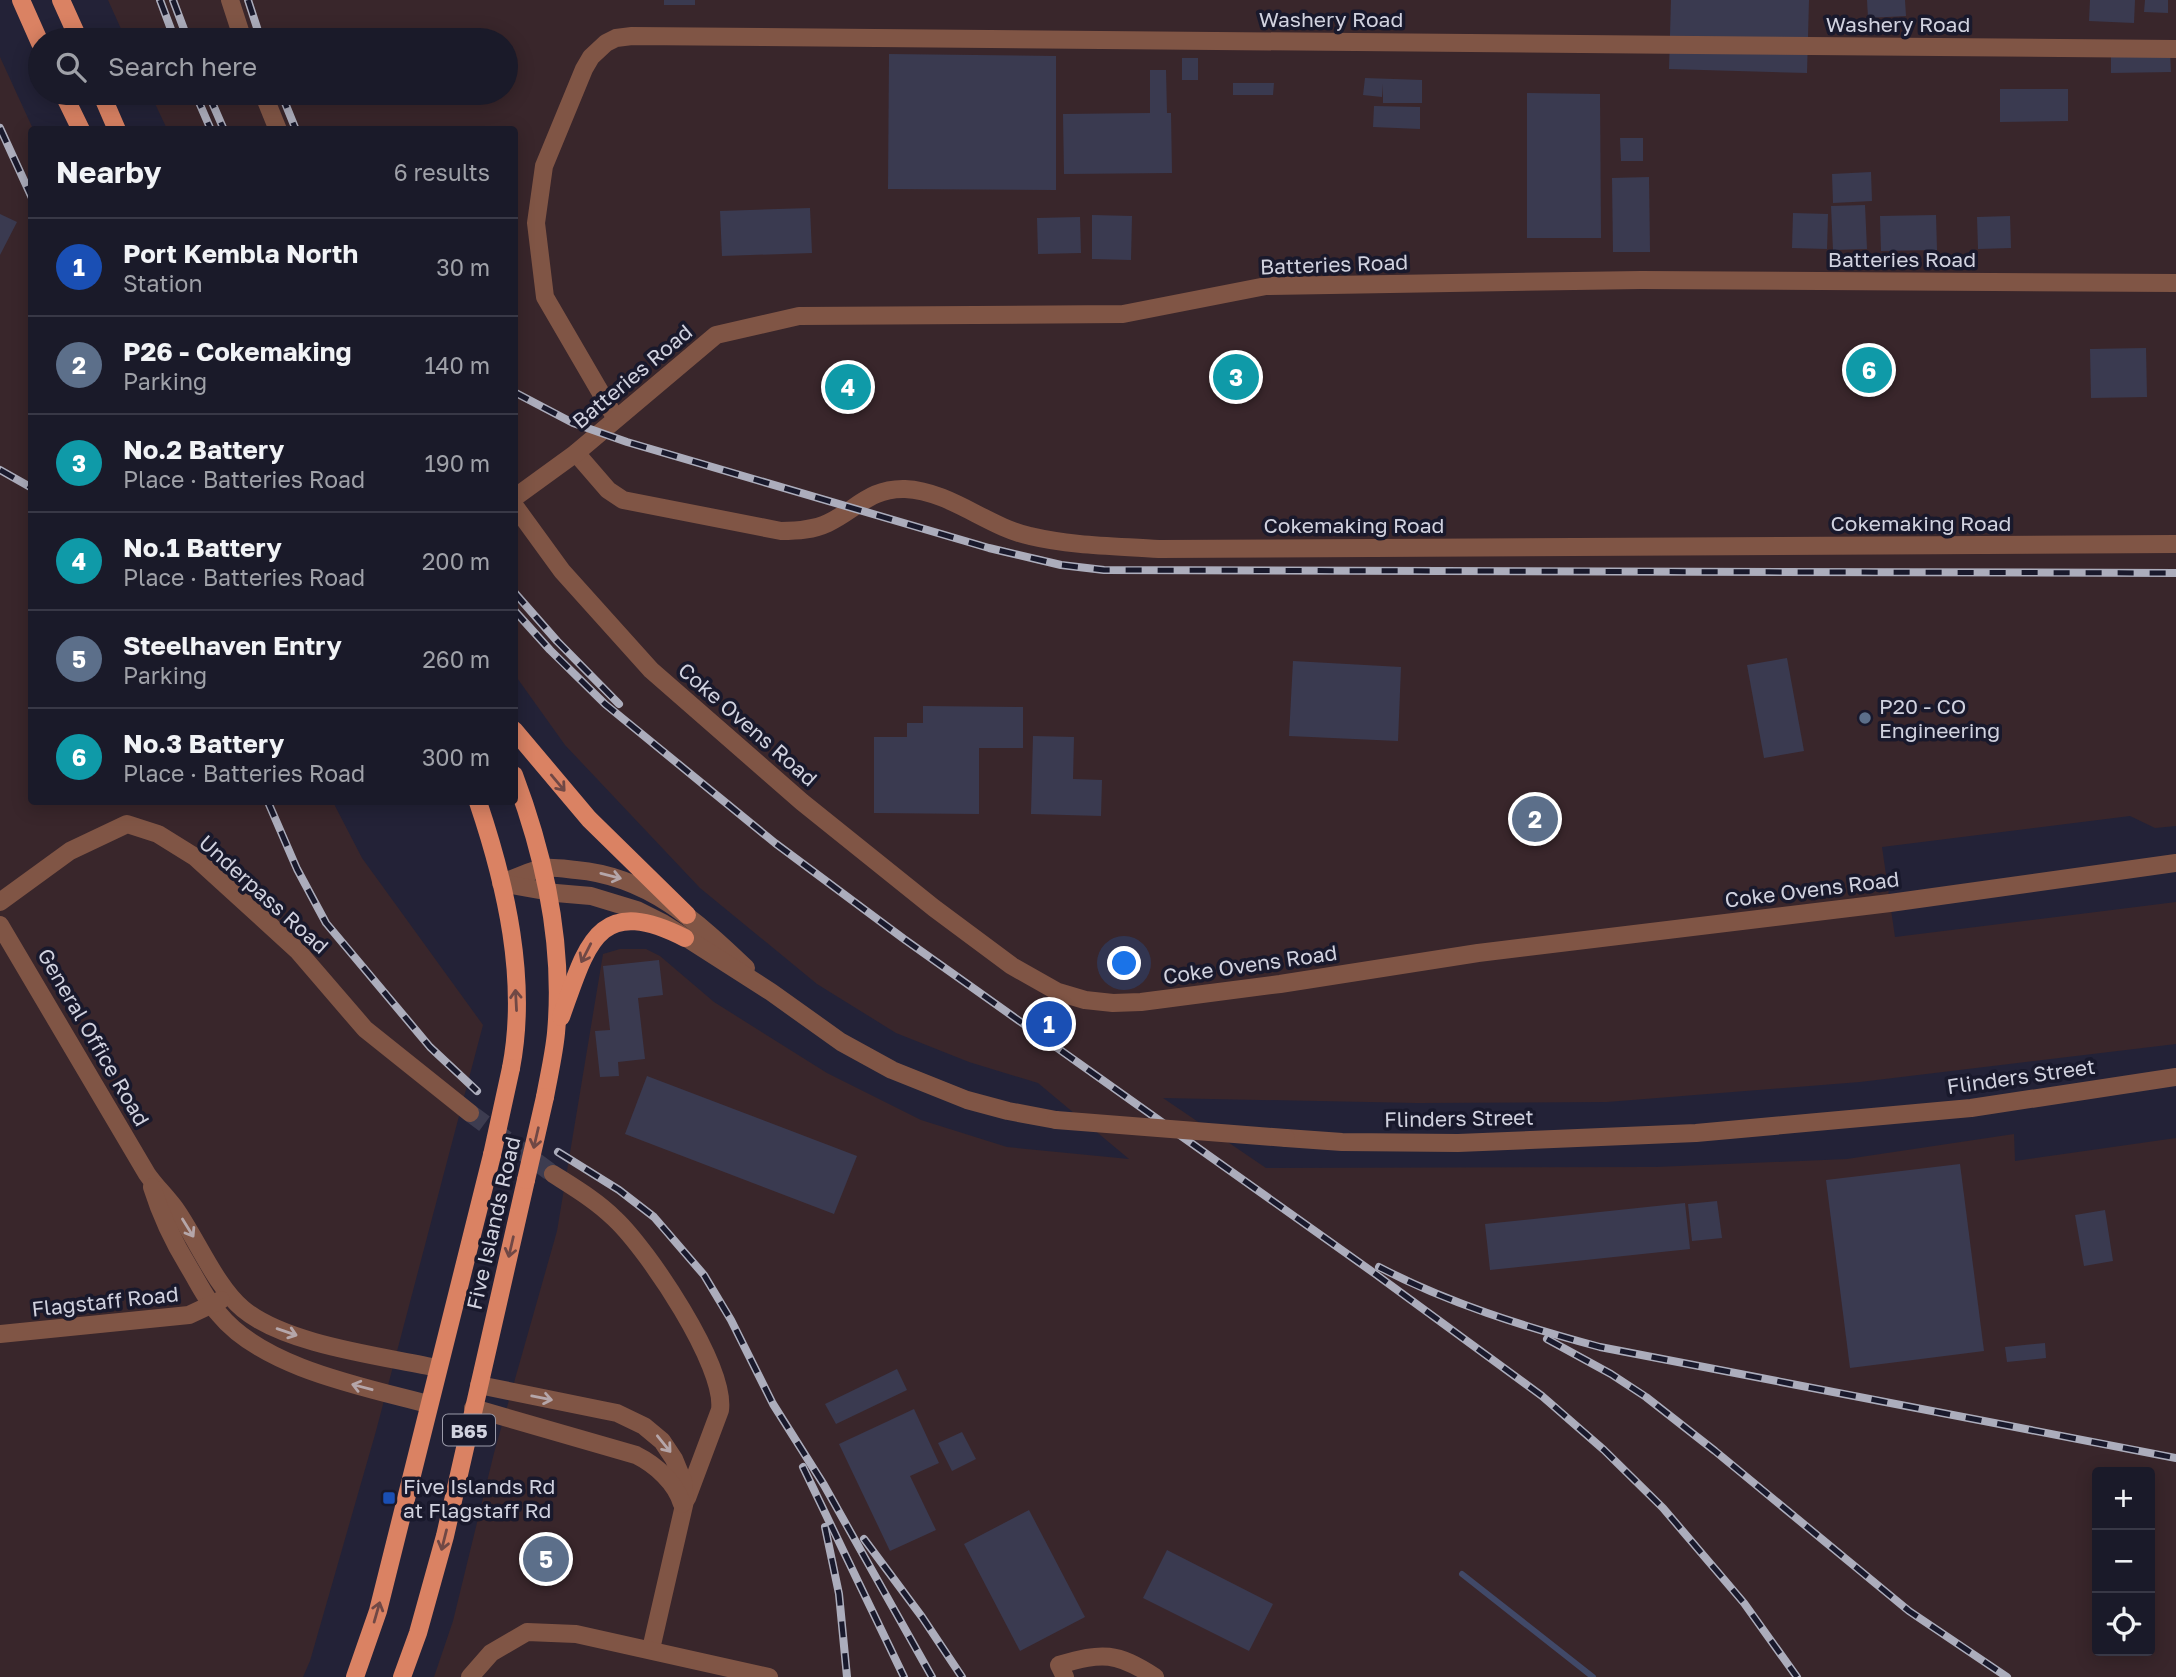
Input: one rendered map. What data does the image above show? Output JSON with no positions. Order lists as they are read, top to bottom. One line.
{"streets":{"main road":["Five Islands Road","B65"],"street":["Washery Road","Batteries Road","Cokemaking Road","Coke Ovens Road","Underpass Road","General Office Road","Flinders Street","Flagstaff Road"]},"crossings":[["Washery Road","Batteries Road"],["Batteries Road","Cokemaking Road"],["General Office Road","Flagstaff Road"],["Flinders Street","Five Islands Road"]],"places":{"other":["P20 - CO Engineering"],"transit":["Five Islands Rd at Flagstaff Rd"]},"page":{"search":"Search here","heading":["Nearby","6 results"],"list":[{"mark":"1","name":"Port Kembla North","note":"Station","value":"30 m"},{"mark":"2","name":"P26 - Cokemaking","note":"Parking","value":"140 m"},{"mark":"3","name":"No.2 Battery","note":"Place · Batteries Road","value":"190 m"},{"mark":"4","name":"No.1 Battery","note":"Place · Batteries Road","value":"200 m"},{"mark":"5","name":"Steelhaven Entry","note":"Parking","value":"260 m"},{"mark":"6","name":"No.3 Battery","note":"Place · Batteries Road","value":"300 m"}],"pins":["6","3","4","2","1","5"],"map_buttons":["+","−"]}}
